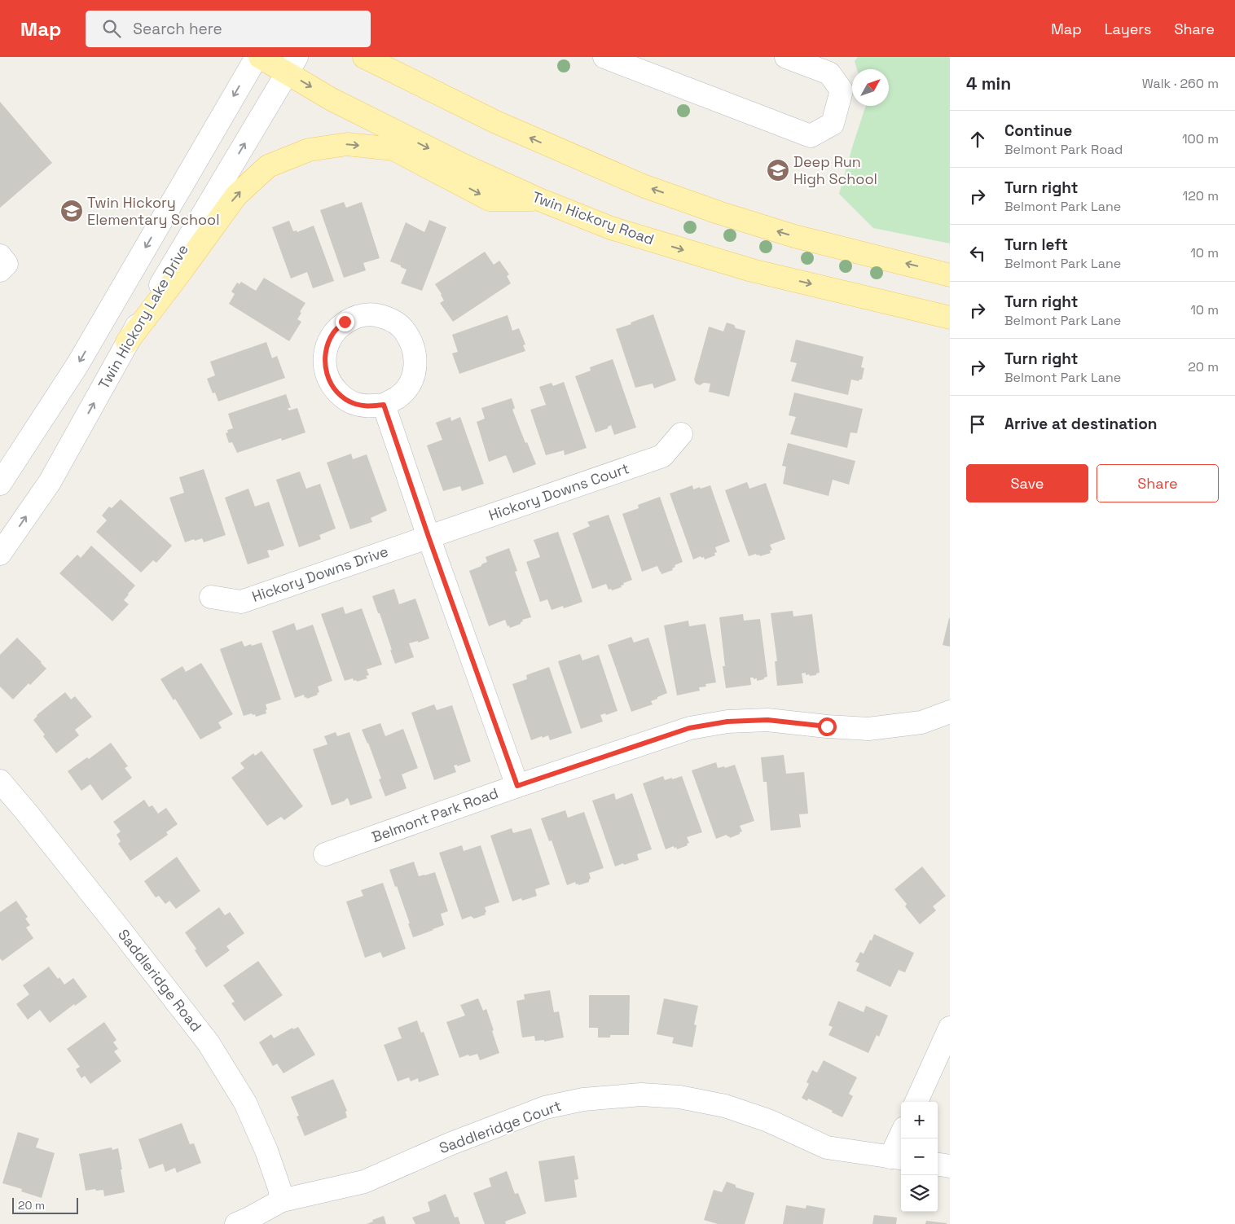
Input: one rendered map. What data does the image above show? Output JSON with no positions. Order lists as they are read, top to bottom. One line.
{"streets":{"main road":["Twin Hickory Road"],"street":["Twin Hickory Lake Drive","Hickory Downs Court","Hickory Downs Drive","Belmont Park Road","Saddleridge Road","Saddleridge Court"]},"crossings":[["Twin Hickory Road","Twin Hickory Lake Drive"],["Hickory Downs Court","Hickory Downs Drive"],["Saddleridge Road","Saddleridge Court"]],"places":{"school or university":["Deep Run High School","Twin Hickory Elementary School"]},"scale_bar":"20 m","north":"top right","page":{"header":"Map","search":"Search here","nav":["Map","Layers","Share"],"heading":["4 min","Walk · 260 m"],"list":[["Continue","Belmont Park Road","100 m"],["Turn right","Belmont Park Lane","120 m"],["Turn left","Belmont Park Lane","10 m"],["Turn right","Belmont Park Lane","10 m"],["Turn right","Belmont Park Lane","20 m"],"Arrive at destination"],"buttons":["Save","Share"],"map_buttons":["+","−"],"scale":"20 m"}}
